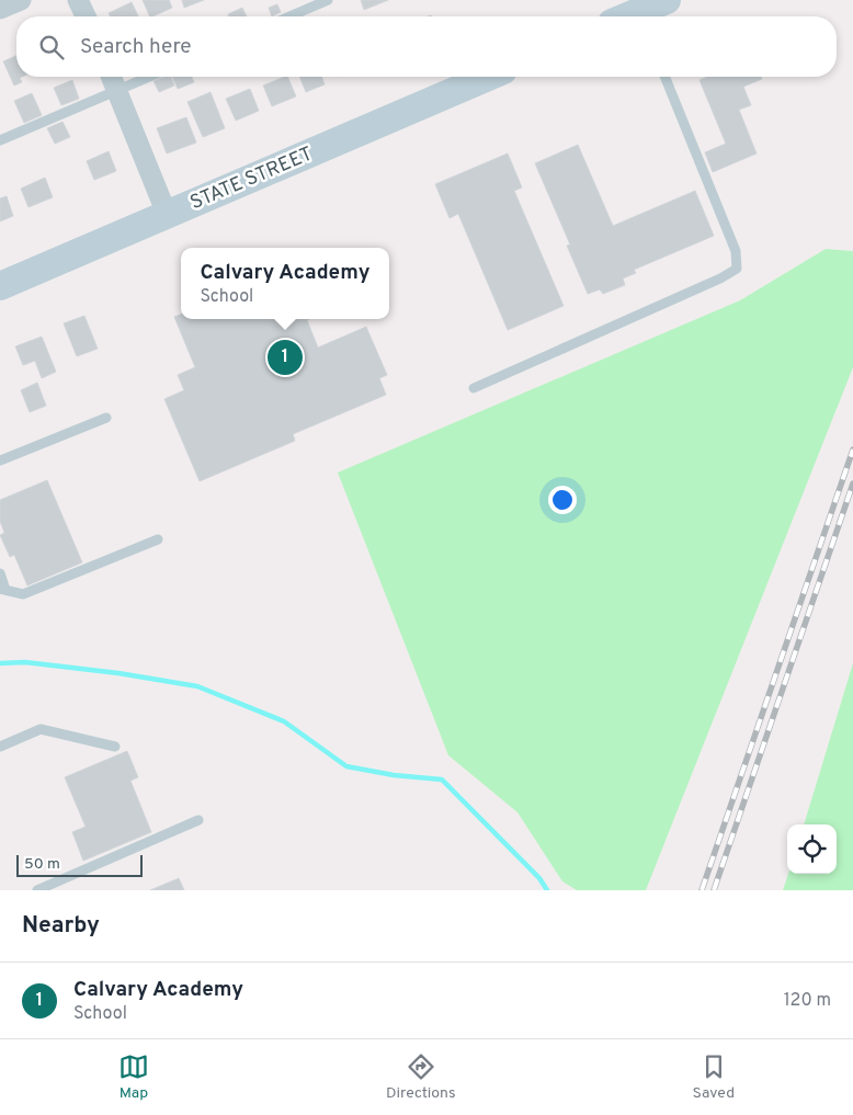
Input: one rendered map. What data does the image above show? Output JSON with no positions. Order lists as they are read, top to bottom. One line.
{"streets":{"street":["STATE STREET"]},"scale_bar":"50 m","page":{"search":"Search here","popup":["Calvary Academy","School"],"pins":"1","scale":"50 m","heading":"Nearby","list":[{"mark":"1","name":"Calvary Academy","note":"School","value":"120 m"}],"nav":["Map","Directions","Saved"]}}
